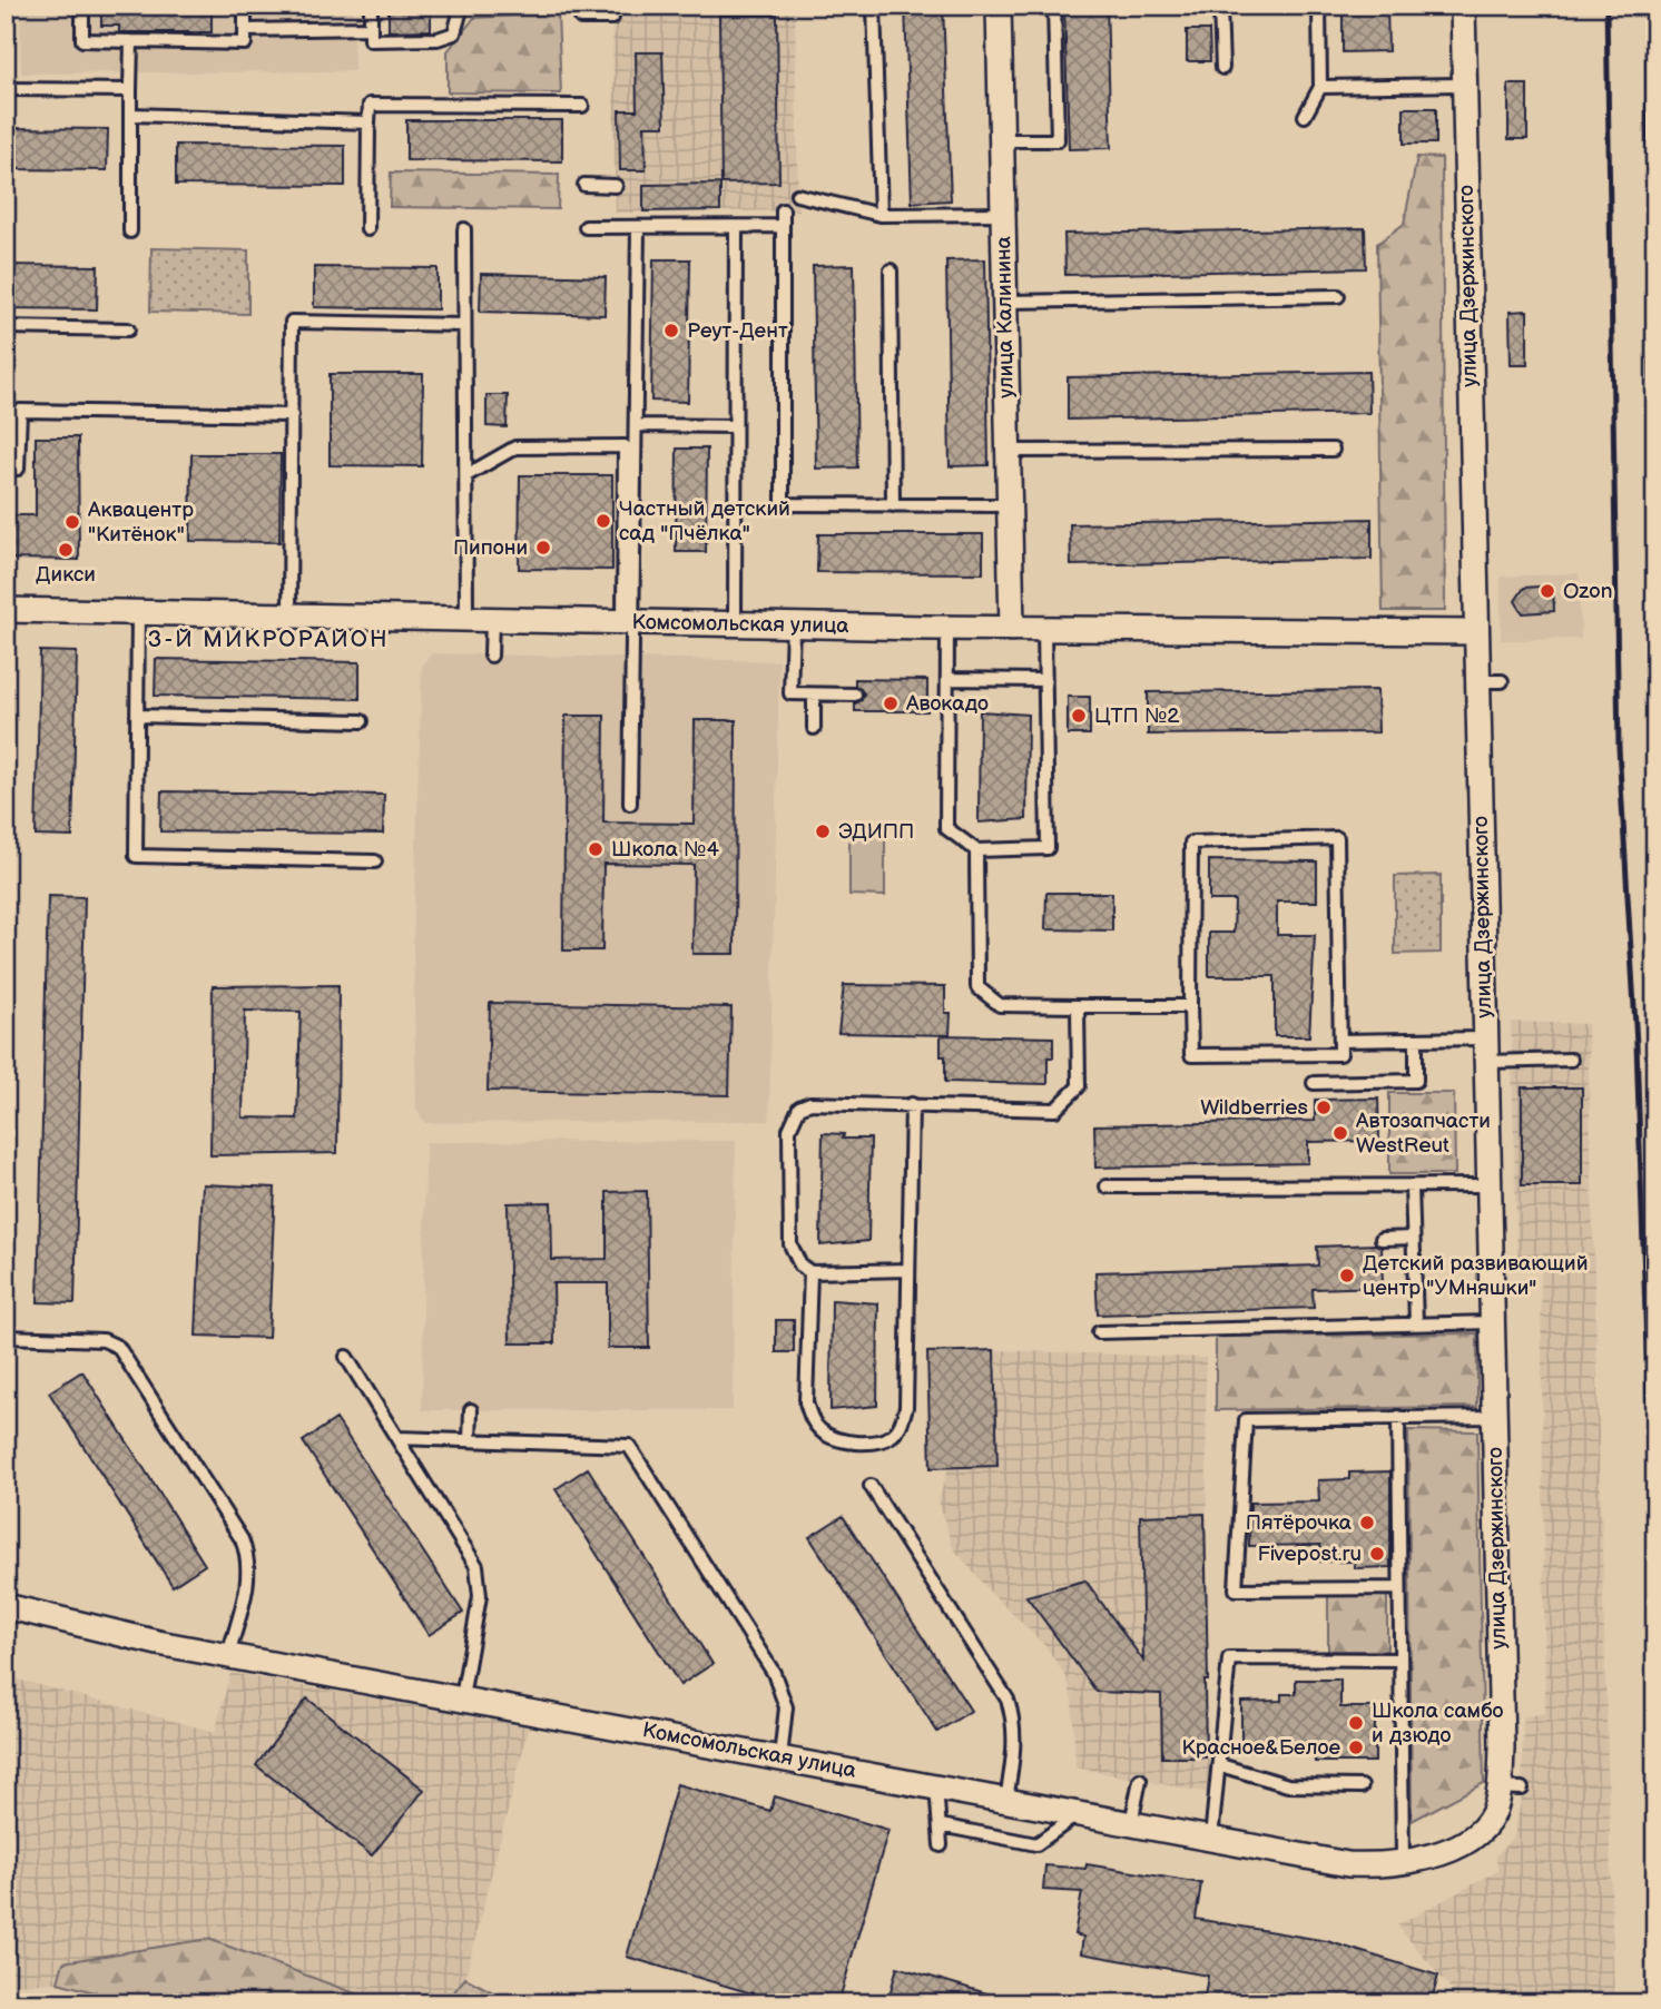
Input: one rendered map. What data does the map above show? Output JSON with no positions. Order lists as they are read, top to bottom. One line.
{"streets":{"street":["улица Дзержинского","улица Калинина","Комсомольская улица"]},"crossings":[["улица Дзержинского","Комсомольская улица"],["улица Калинина","Комсомольская улица"]],"districts":["3-Й МИКРОРАЙОН"],"places":["Реут-Дент","Частный детский сад \"Пчёлка\"","Аквацентр \"Китёнок\"","Пипони","Дикси","Ozon","Авокадо","ЦТП №2","ЭДИПП","Школа №4","Wildberries","Автозапчасти WestReut","Детский развивающий центр \"УМняшки\"","Пятёрочка","Fivepost.ru","Школа самбо и дзюдо","Красное&Белое"]}
